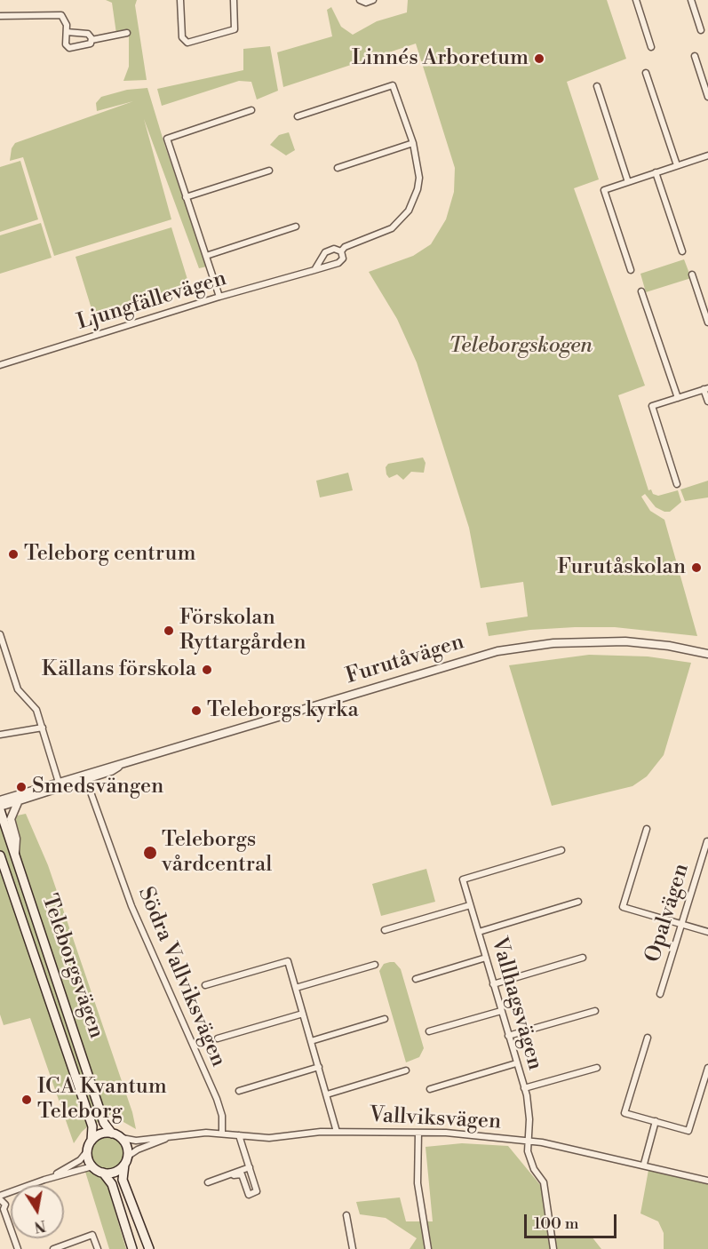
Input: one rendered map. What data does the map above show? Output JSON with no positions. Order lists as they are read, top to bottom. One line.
{"streets":{"main road":["Teleborgsvägen"],"street":["Ljungfällevägen","Furutåvägen","Opalvägen","Södra Vallviksvägen","Vallhagsvägen","Vallviksvägen"]},"crossings":[["Furutåvägen","Teleborgsvägen"],["Furutåvägen","Södra Vallviksvägen"],["Teleborgsvägen","Vallviksvägen"],["Södra Vallviksvägen","Vallviksvägen"],["Vallhagsvägen","Vallviksvägen"]],"parks":["Teleborgskogen"],"places":["Linnés Arboretum","Teleborg centrum","Furutåskolan","Förskolan Ryttargården","Källans förskola","Teleborgs kyrka","Smedsvängen","Teleborgs vårdcentral","ICA Kvantum Teleborg"],"scale_bar":"100 m","north":"bottom"}
